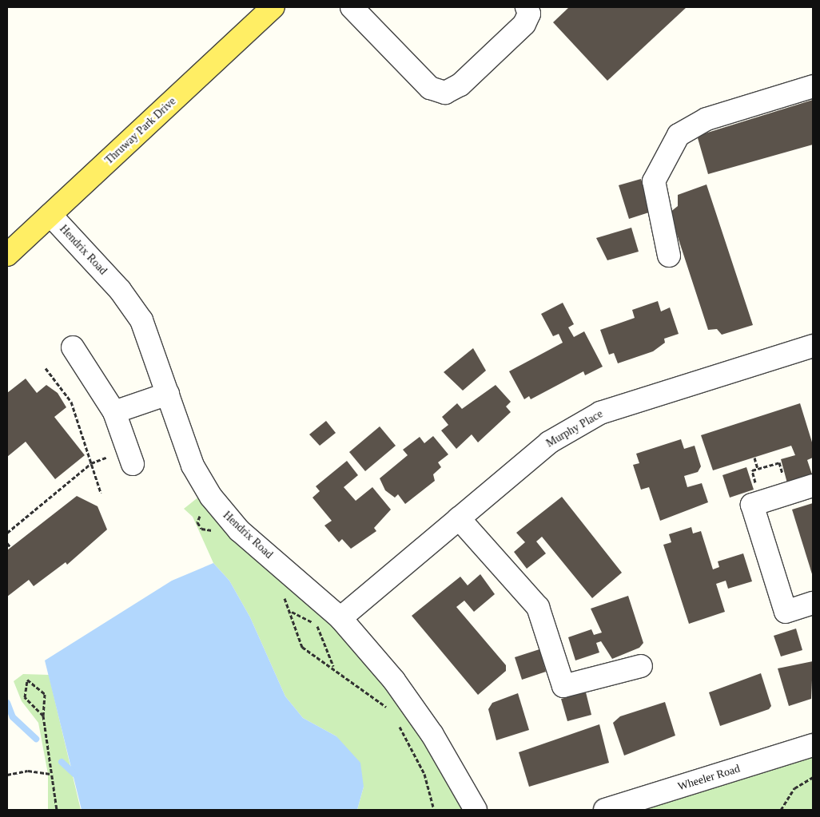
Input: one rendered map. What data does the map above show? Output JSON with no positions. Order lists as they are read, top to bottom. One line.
{"streets":{"main road":["Thruway Park Drive"],"street":["Hendrix Road","Murphy Place","Wheeler Road"]},"crossings":[["Thruway Park Drive","Hendrix Road"],["Hendrix Road","Murphy Place"]]}
